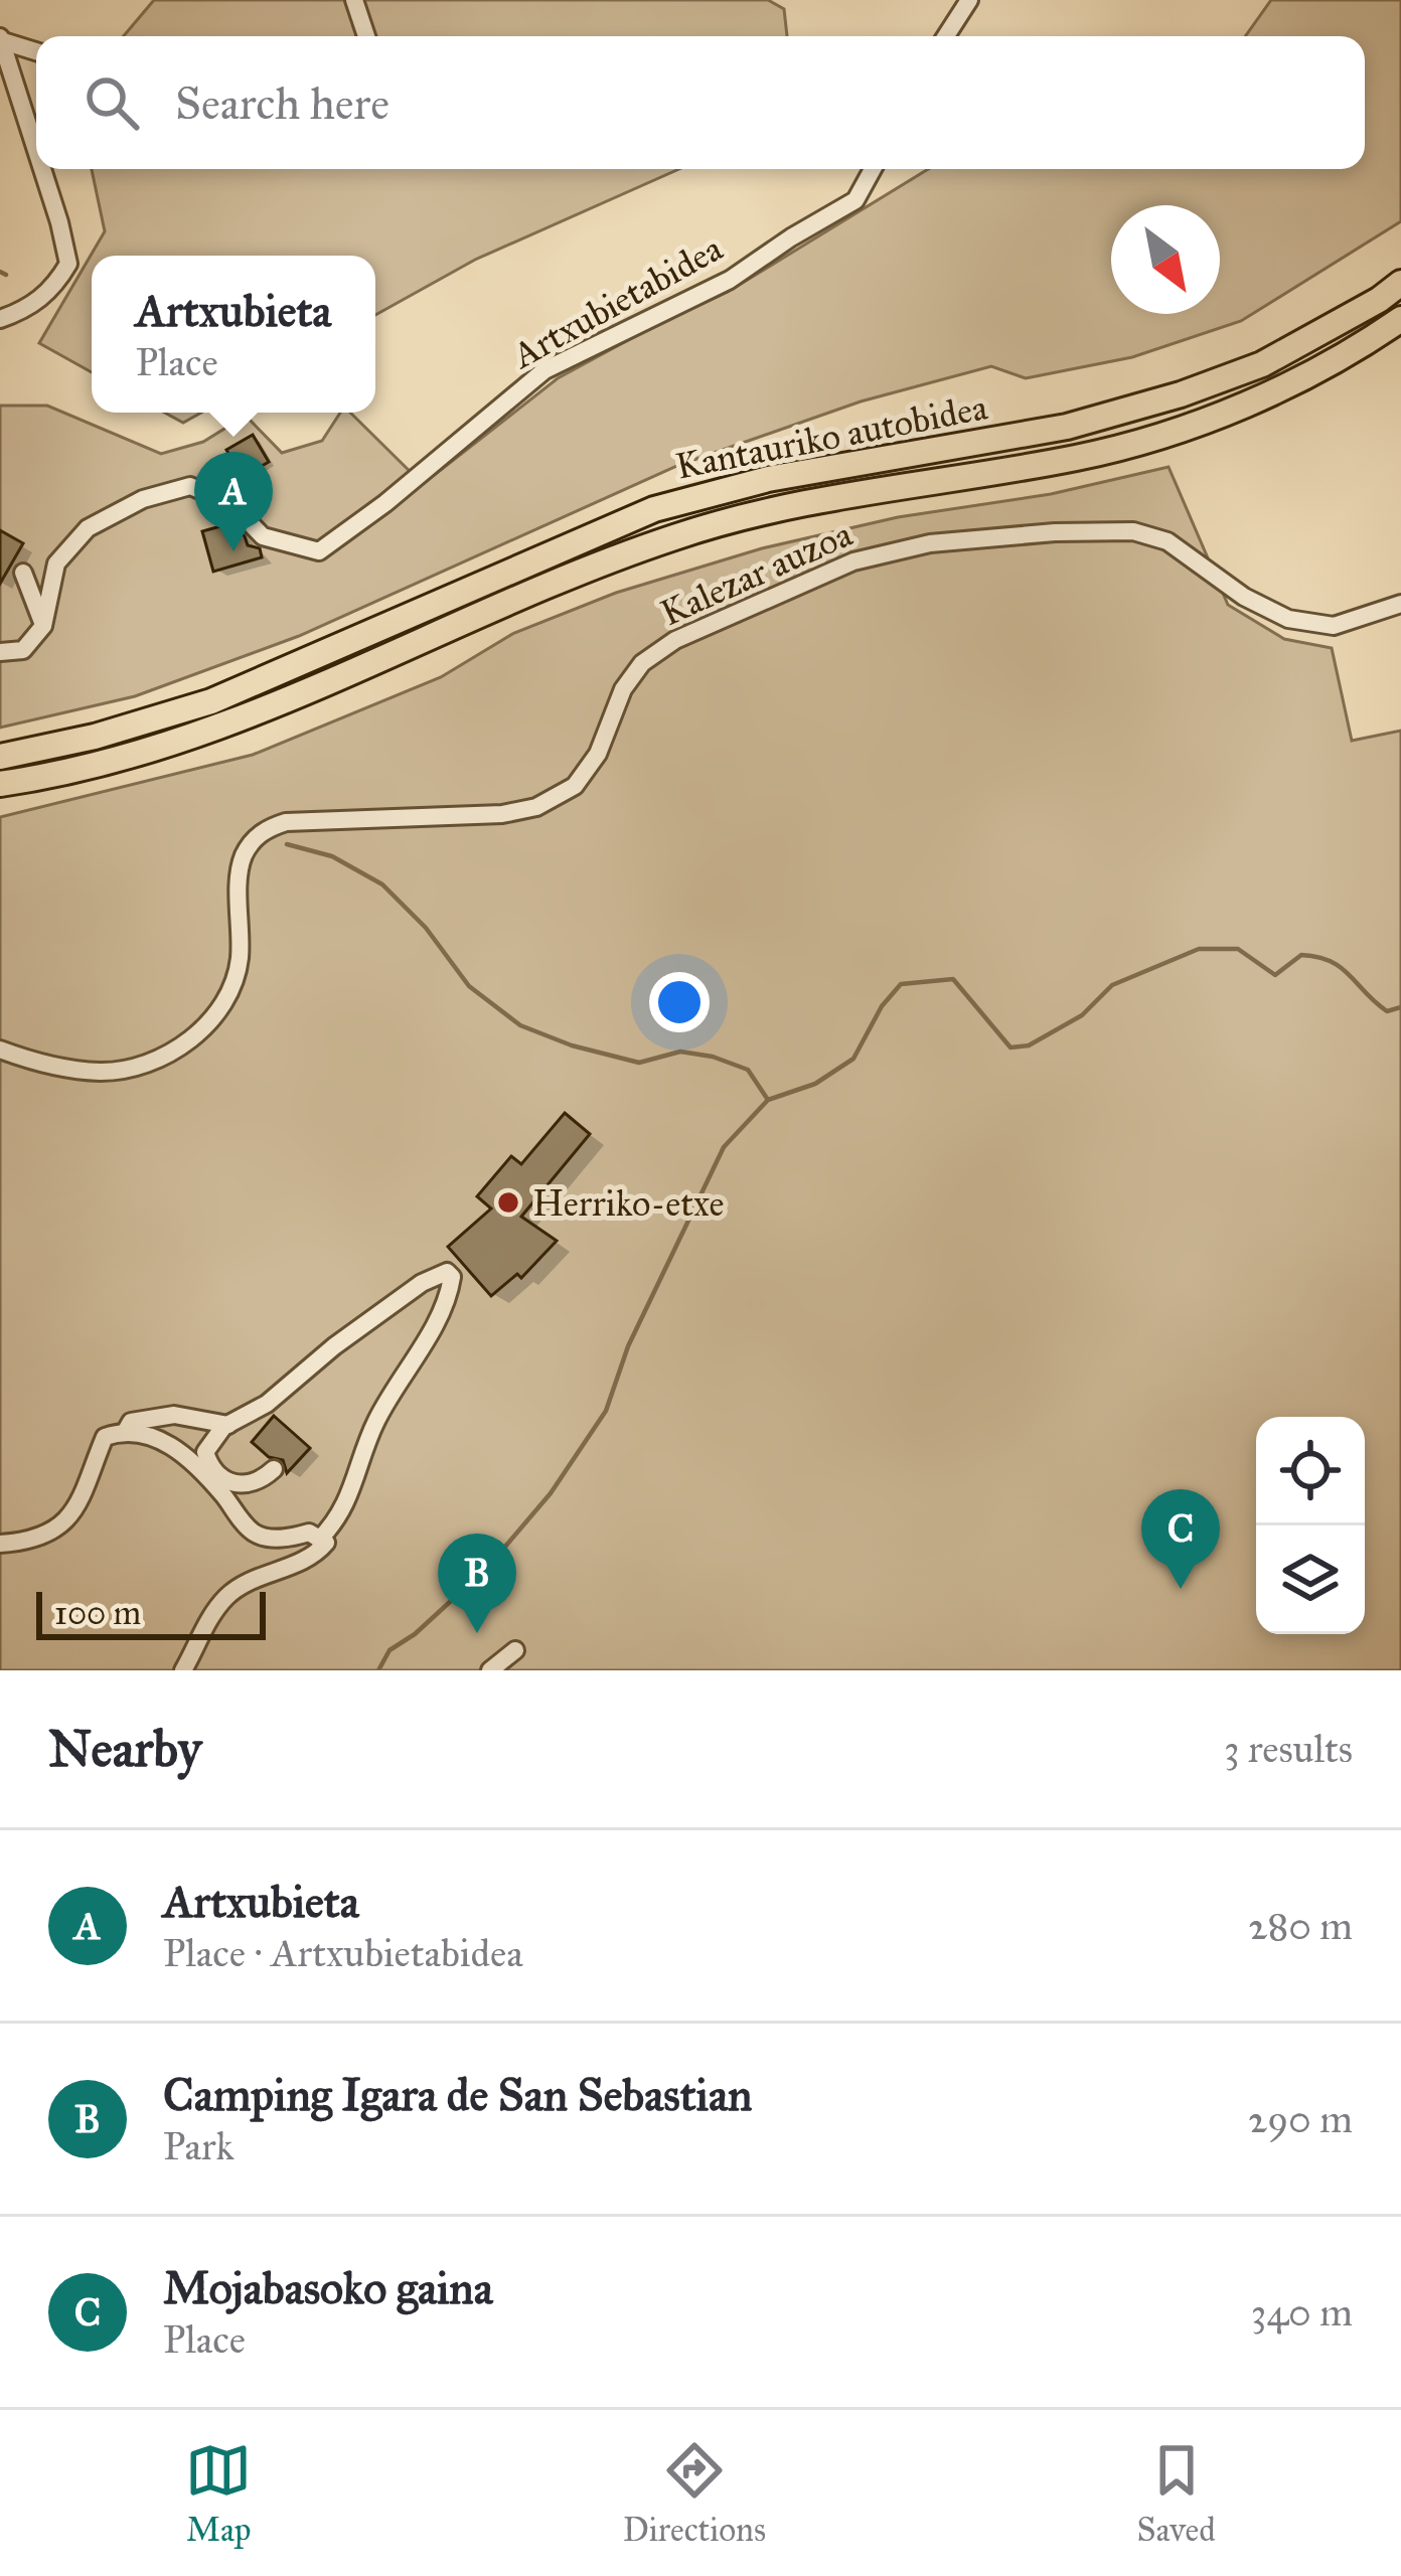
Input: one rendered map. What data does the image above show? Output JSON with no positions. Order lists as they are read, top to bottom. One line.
{"streets":{"highway":["Kantauriko autobidea"],"street":["Artxubietabidea","Kalezar auzoa"]},"places":["Herriko-etxe"],"scale_bar":"100 m","north":"bottom right","page":{"search":"Search here","popup":["Artxubieta","Place"],"pins":["A","C","B"],"scale":"100 m","heading":["Nearby","3 results"],"list":[{"mark":"A","name":"Artxubieta","note":"Place · Artxubietabidea","value":"280 m"},{"mark":"B","name":"Camping Igara de San Sebastian","note":"Park","value":"290 m"},{"mark":"C","name":"Mojabasoko gaina","note":"Place","value":"340 m"}],"nav":["Map","Directions","Saved"]}}
